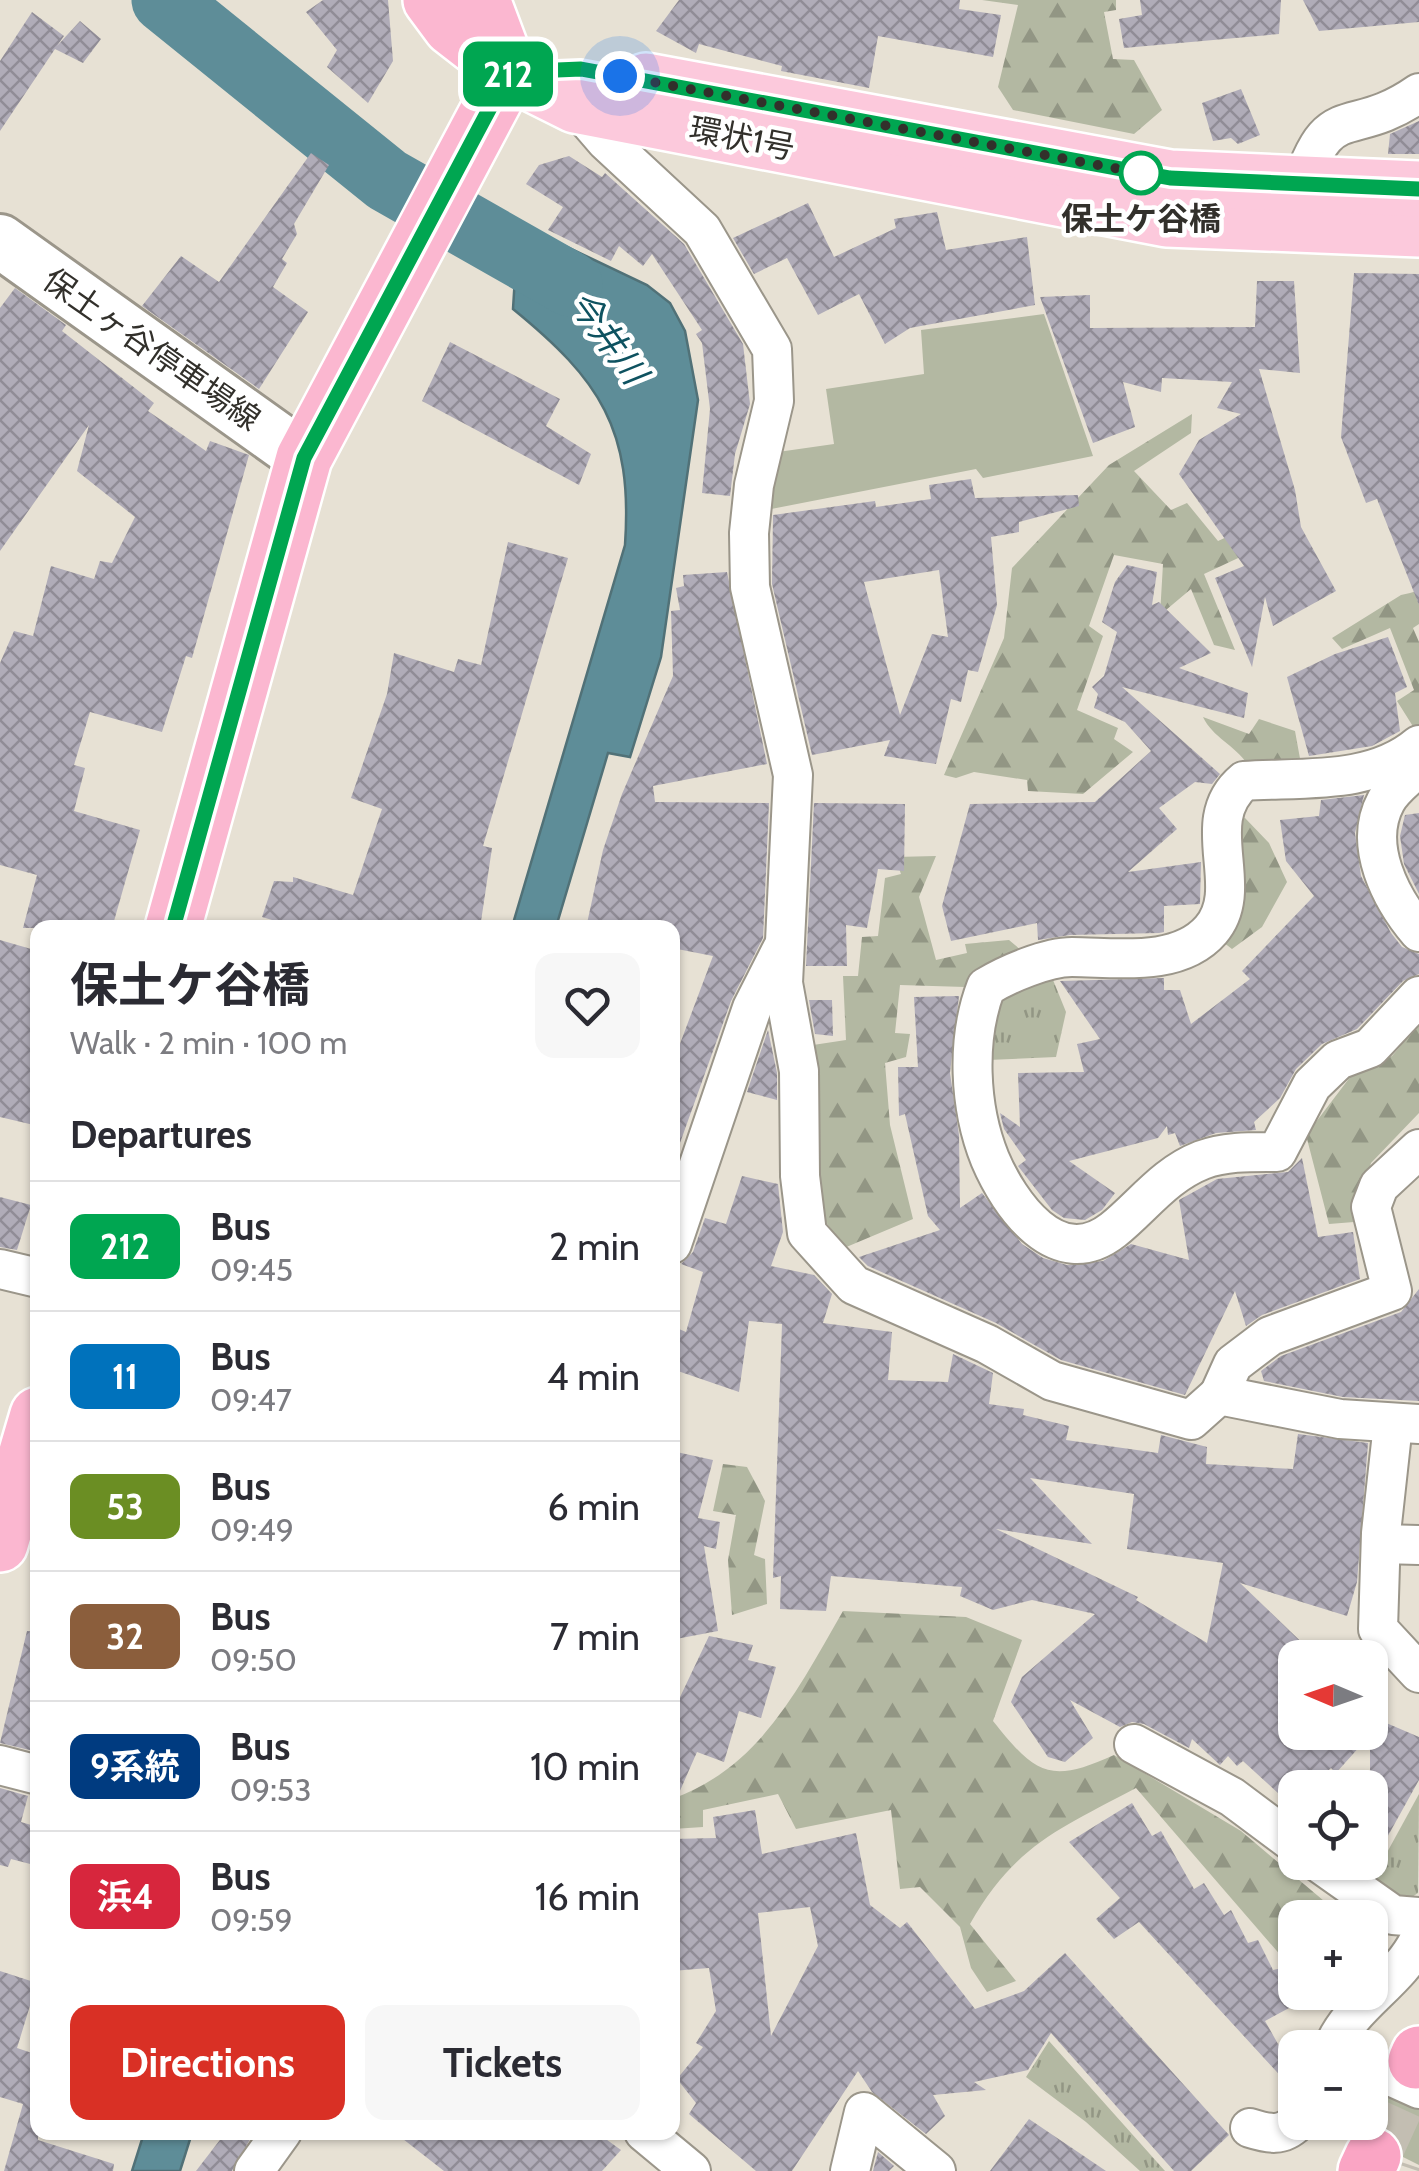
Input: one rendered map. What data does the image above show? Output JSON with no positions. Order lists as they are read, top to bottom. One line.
{"streets":{"main road":["環状1号","保土ヶ谷停車場線"]},"water":["今井川"],"places":["保土ケ谷橋"],"lines":["bus line 212"],"north":"left","page":{"on_map":"212","heading":[["保土ケ谷橋","Walk · 2 min · 100 m"],"Departures"],"list":[{"mark":"212","name":"Bus","note":"09:45","value":"2 min"},{"mark":"11","name":"Bus","note":"09:47","value":"4 min"},{"mark":"53","name":"Bus","note":"09:49","value":"6 min"},{"mark":"32","name":"Bus","note":"09:50","value":"7 min"},{"mark":"9系統","name":"Bus","note":"09:53","value":"10 min"},{"mark":"浜4","name":"Bus","note":"09:59","value":"16 min"}],"map_buttons":["+","−"],"buttons":["Directions","Tickets"]}}
